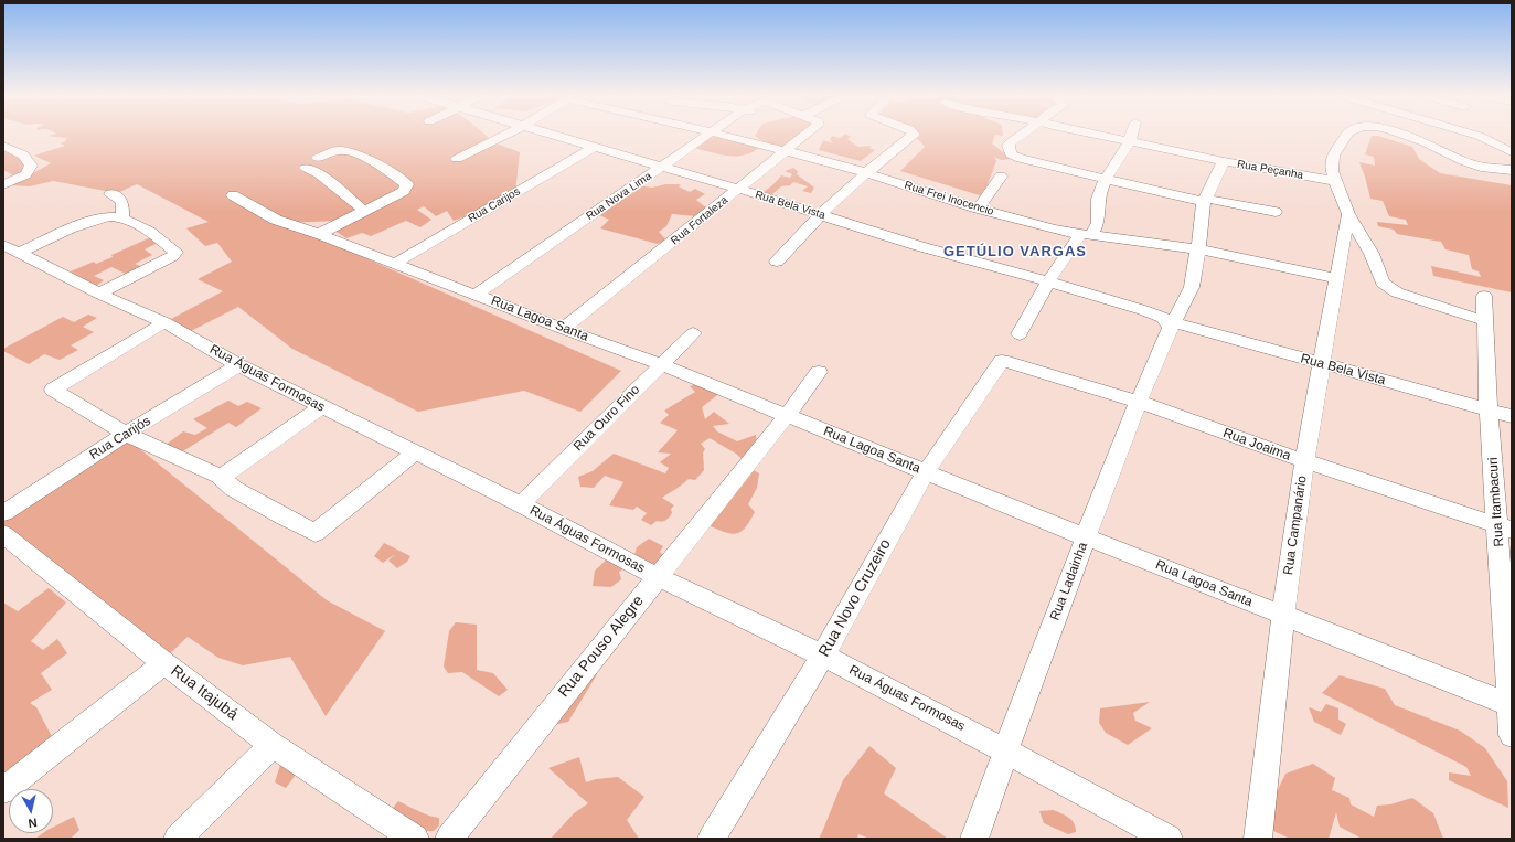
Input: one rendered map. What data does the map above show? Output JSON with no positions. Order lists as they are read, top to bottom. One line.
{"streets":{"street":["Rua Peçanha","Rua Nova Lima","Rua Frei Inocencio","Rua Carijos","Rua Bela Vista","Rua Fortaleza","Rua Lagoa Santa","Rua Águas Formosas","Rua Ouro Fino","Rua Carijós","Rua Joaima","Rua Itambacuri","Rua Campanário","Rua Ladainha","Rua Novo Cruzeiro","Rua Pouso Alegre","Rua Itajubá"]},"crossings":[["Rua Peçanha","Rua Ladainha"],["Rua Nova Lima","Rua Bela Vista"],["Rua Nova Lima","Rua Lagoa Santa"],["Rua Frei Inocencio","Rua Fortaleza"],["Rua Frei Inocencio","Rua Campanário"],["Rua Frei Inocencio","Rua Ladainha"],["Rua Carijos","Rua Bela Vista"],["Rua Carijos","Rua Lagoa Santa"],["Rua Bela Vista","Rua Fortaleza"],["Rua Bela Vista","Rua Itambacuri"],["Rua Bela Vista","Rua Campanário"],["Rua Bela Vista","Rua Ladainha"],["Rua Fortaleza","Rua Lagoa Santa"],["Rua Lagoa Santa","Rua Ouro Fino"],["Rua Lagoa Santa","Rua Itambacuri"],["Rua Lagoa Santa","Rua Campanário"],["Rua Lagoa Santa","Rua Ladainha"],["Rua Lagoa Santa","Rua Novo Cruzeiro"],["Rua Lagoa Santa","Rua Pouso Alegre"],["Rua Águas Formosas","Rua Ouro Fino"],["Rua Águas Formosas","Rua Carijós"],["Rua Águas Formosas","Rua Ladainha"],["Rua Águas Formosas","Rua Novo Cruzeiro"],["Rua Águas Formosas","Rua Pouso Alegre"],["Rua Joaima","Rua Itambacuri"],["Rua Joaima","Rua Campanário"],["Rua Joaima","Rua Ladainha"],["Rua Joaima","Rua Novo Cruzeiro"]],"districts":["GETÚLIO VARGAS"],"north":"bottom"}
